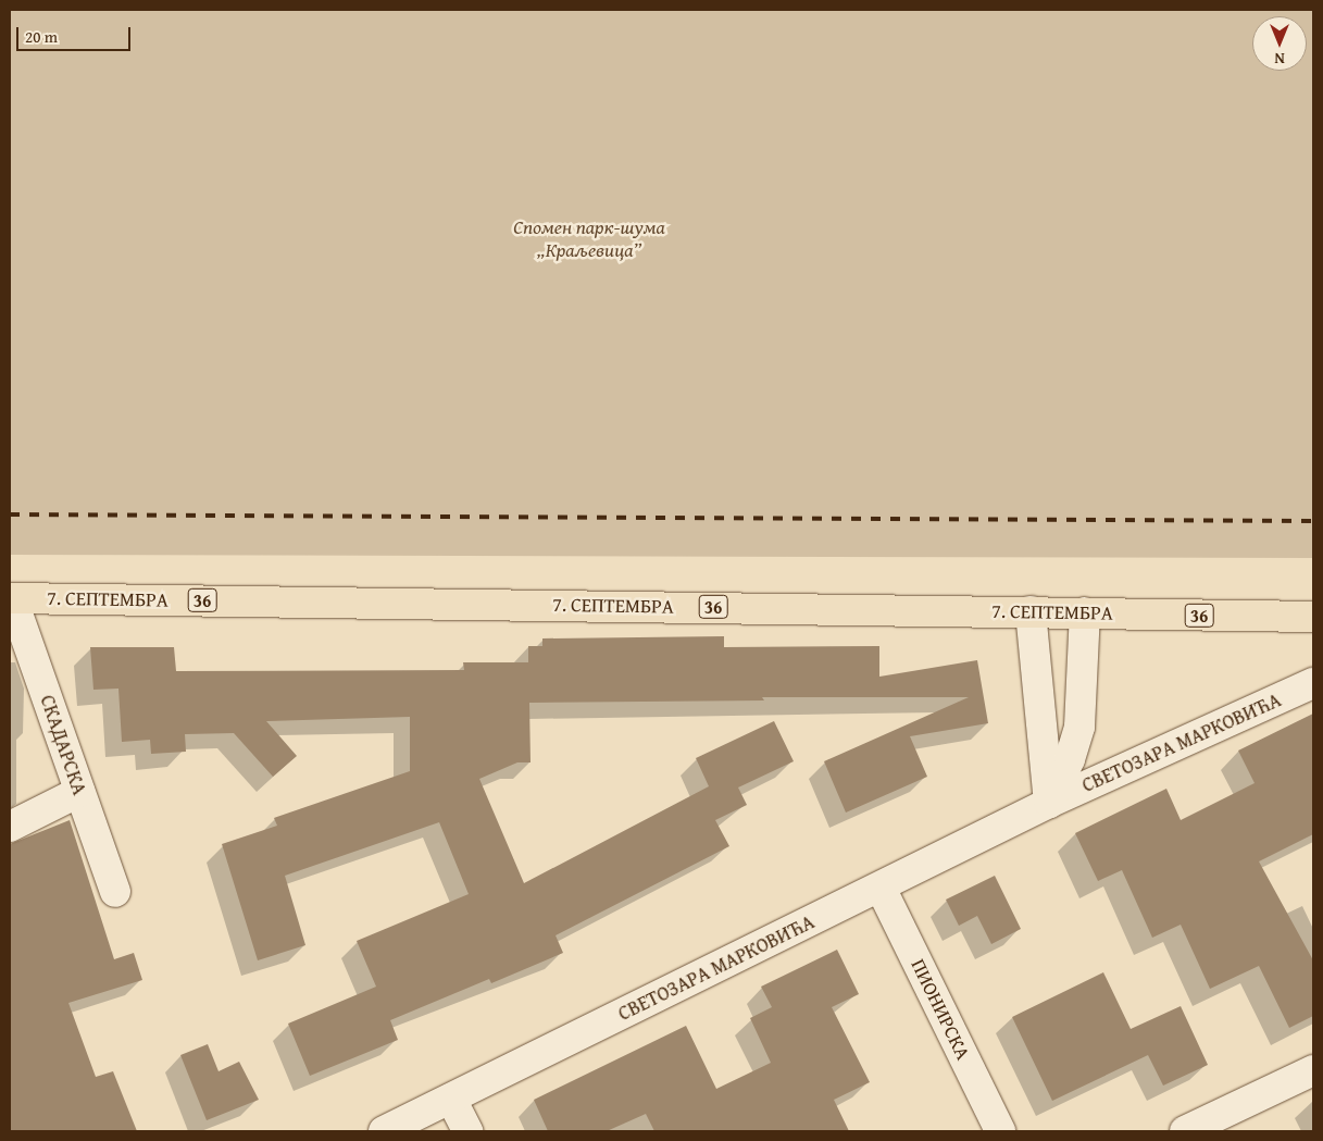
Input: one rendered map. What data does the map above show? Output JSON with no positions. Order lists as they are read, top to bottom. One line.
{"streets":{"main road":["7. СЕПТЕМБРА","36"],"street":["СВЕТОЗАРА МАРКОВИЋА","СКАДАРСКА","ПИОНИРСКА"]},"crossings":[["7. СЕПТЕМБРА","СВЕТОЗАРА МАРКОВИЋА"],["7. СЕПТЕМБРА","СКАДАРСКА"],["СВЕТОЗАРА МАРКОВИЋА","ПИОНИРСКА"]],"parks":["Спомен парк-шума „Краљевица”"],"scale_bar":"20 m","north":"bottom"}
